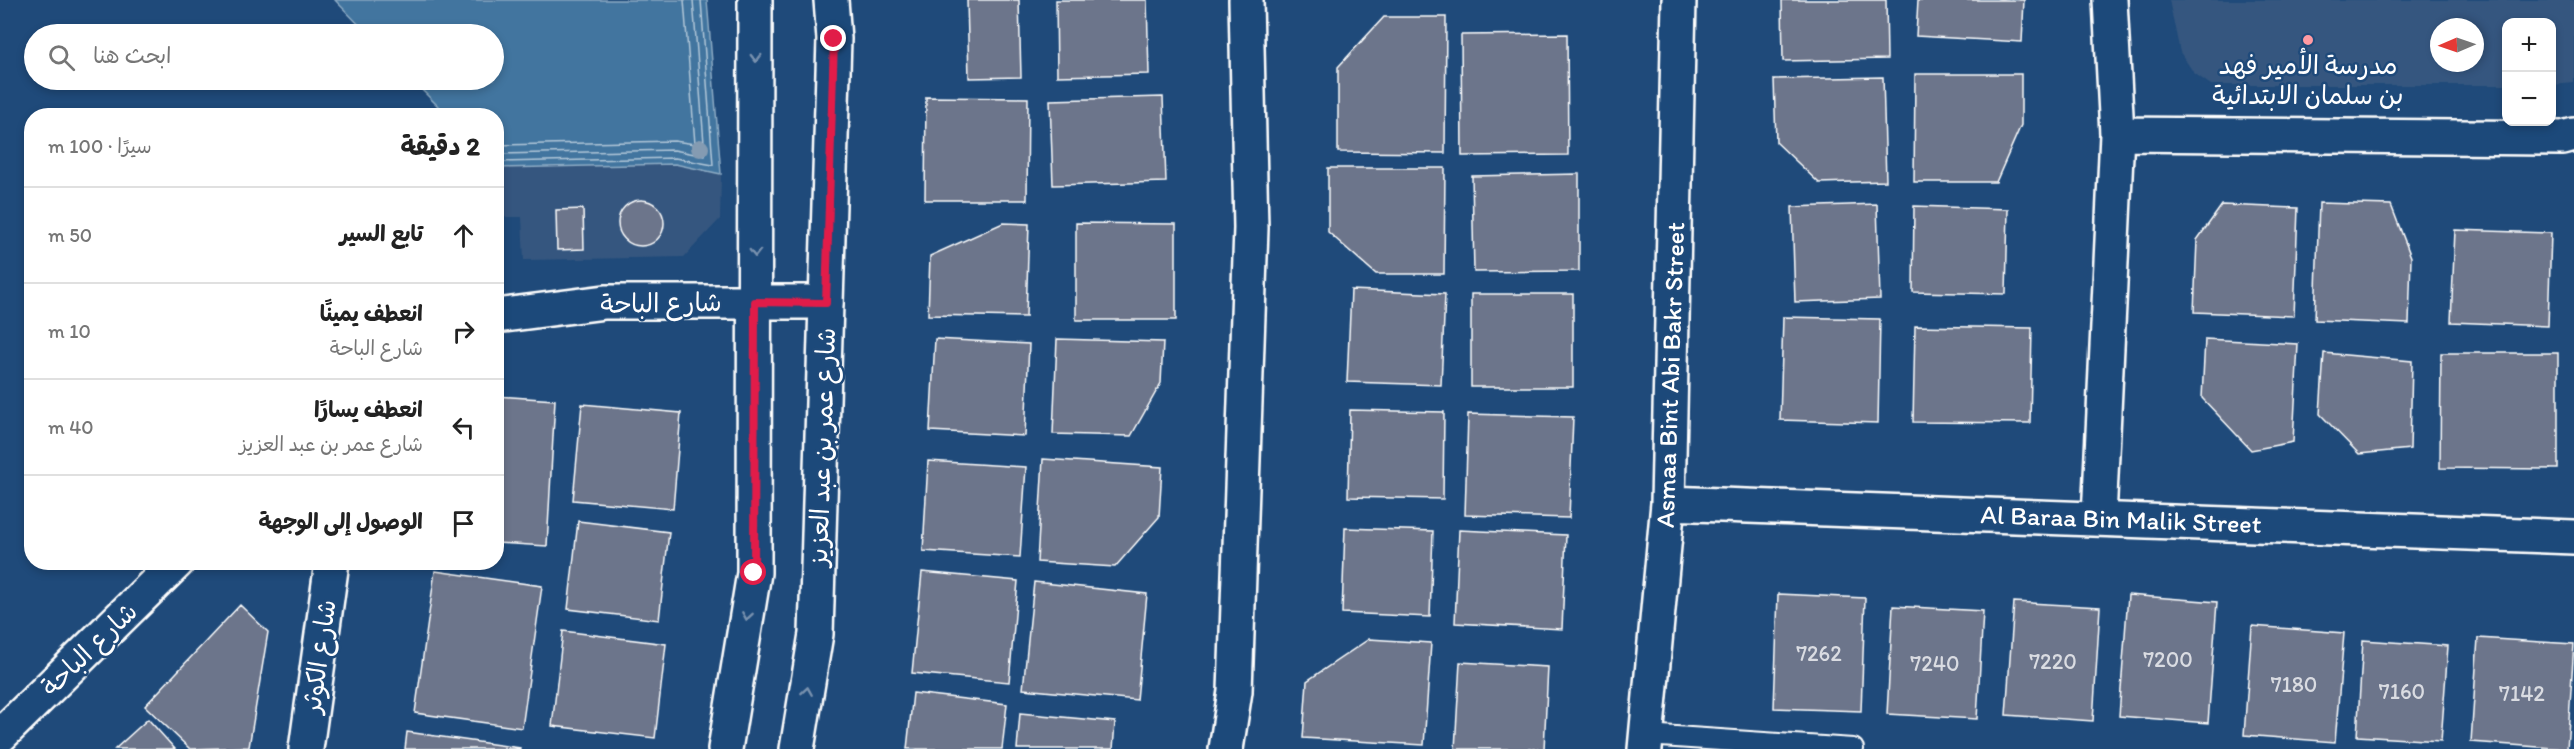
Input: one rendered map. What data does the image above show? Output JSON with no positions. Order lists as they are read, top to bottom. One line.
{"streets":{"street":["شارع الباحة","Asmaa Bint Abi Bakr Street","شارع عمر بن عبد العزيز","Al Baraa Bin Malik Street","شارع الكوثر"]},"crossings":[["شارع الباحة","شارع عمر بن عبد العزيز"],["Asmaa Bint Abi Bakr Street","Al Baraa Bin Malik Street"]],"places":["مدرسة الأمير فهد بن سلمان الابتدائية"],"house_numbers":["7262","7200","7220","7240","7180","7160","7142"],"north":"left","page":{"map_buttons":["+","−"],"search":"ابحث هنا","heading":["2 دقيقة","سيرًا · 100 m"],"list":[["تابع السير","50 m"],["انعطف يمينًا","شارع الباحة","10 m"],["انعطف يسارًا","شارع عمر بن عبد العزيز","40 m"],"الوصول إلى الوجهة"]}}
